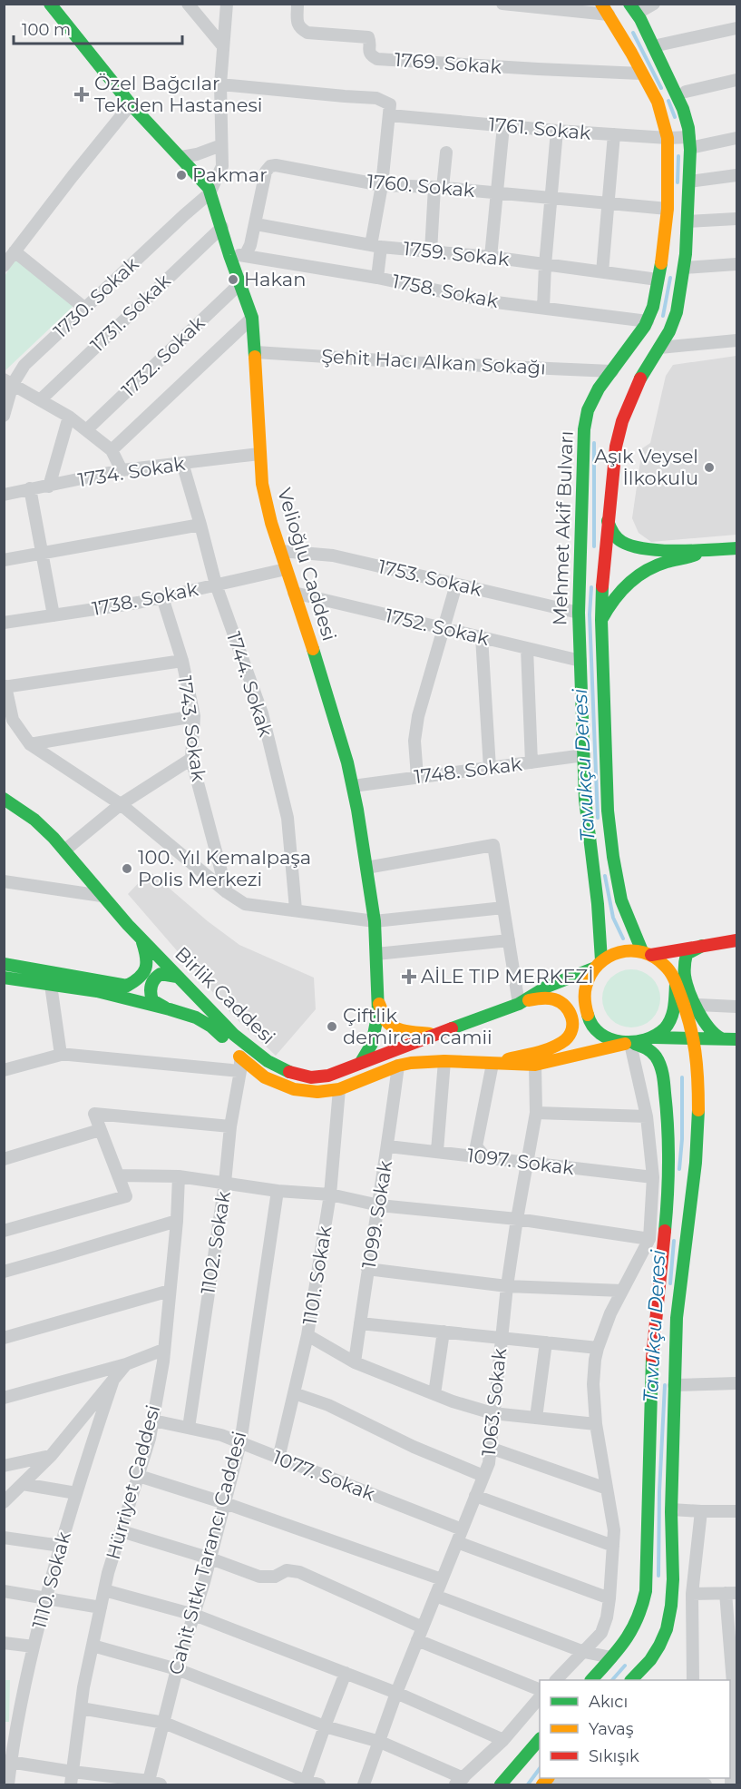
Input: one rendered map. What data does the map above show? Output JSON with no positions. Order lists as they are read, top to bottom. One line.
{"streets":{"main road":["Mehmet Akif Bulvarı","Velioğlu Caddesi","Birlik Caddesi"],"street":["1769. Sokak","1761. Sokak","1760. Sokak","1759. Sokak","1758. Sokak","1730. Sokak","1731. Sokak","1732. Sokak","Şehit Hacı Alkan Sokağı","1734. Sokak","1753. Sokak","1738. Sokak","1752. Sokak","1744. Sokak","1743. Sokak","1748. Sokak","1097. Sokak","1099. Sokak","1102. Sokak","1101. Sokak","1063. Sokak","1077. Sokak","Hürriyet Caddesi","Cahit Sıtkı Tarancı Caddesi","1110. Sokak"]},"crossings":[["1769. Sokak","Mehmet Akif Bulvarı"],["1761. Sokak","Mehmet Akif Bulvarı"],["1760. Sokak","1759. Sokak"],["1760. Sokak","1758. Sokak"],["1760. Sokak","Mehmet Akif Bulvarı"],["1759. Sokak","Mehmet Akif Bulvarı"],["1758. Sokak","Mehmet Akif Bulvarı"],["1758. Sokak","Velioğlu Caddesi"],["1730. Sokak","Velioğlu Caddesi"],["1731. Sokak","Velioğlu Caddesi"],["1732. Sokak","Velioğlu Caddesi"],["Şehit Hacı Alkan Sokağı","Mehmet Akif Bulvarı"],["Şehit Hacı Alkan Sokağı","Velioğlu Caddesi"],["1734. Sokak","Velioğlu Caddesi"],["1734. Sokak","1744. Sokak"],["Mehmet Akif Bulvarı","1753. Sokak"],["Mehmet Akif Bulvarı","1752. Sokak"],["Mehmet Akif Bulvarı","1748. Sokak"],["Mehmet Akif Bulvarı","Birlik Caddesi"],["Velioğlu Caddesi","1753. Sokak"],["Velioğlu Caddesi","1738. Sokak"],["Velioğlu Caddesi","1752. Sokak"],["Velioğlu Caddesi","1748. Sokak"],["Velioğlu Caddesi","Birlik Caddesi"],["1738. Sokak","1744. Sokak"],["1738. Sokak","1743. Sokak"],["Birlik Caddesi","1099. Sokak"],["Birlik Caddesi","1102. Sokak"],["Birlik Caddesi","1101. Sokak"],["Birlik Caddesi","1063. Sokak"],["1097. Sokak","1099. Sokak"],["1097. Sokak","1063. Sokak"],["1102. Sokak","1077. Sokak"],["1101. Sokak","1077. Sokak"],["1063. Sokak","1077. Sokak"],["1077. Sokak","Hürriyet Caddesi"],["1077. Sokak","Cahit Sıtkı Tarancı Caddesi"]],"water":["Tavukçu Deresi"],"places":{"health":["Özel Bağcılar Tekden Hastanesi","AİLE TIP MERKEZİ"],"other":["Pakmar","Hakan","Aşık Veysel İlkokulu","100. Yıl Kemalpaşa Polis Merkezi","Çiftlik demircan camii"]},"legend":["Akıcı","Yavaş","Sıkışık"],"scale_bar":"100 m"}
